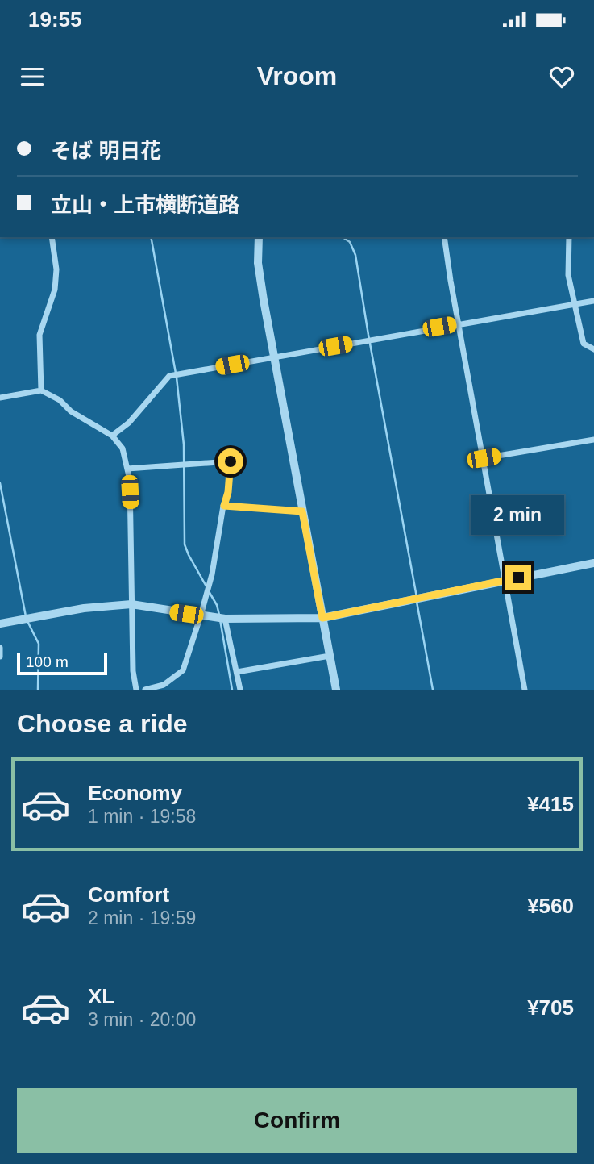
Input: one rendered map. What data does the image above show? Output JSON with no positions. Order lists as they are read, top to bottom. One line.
{"scale_bar":"100 m","page":{"status":"19:55","header":"Vroom","banner":["そば 明日花","立山・上市横断道路"],"bubble":"2 min","scale":"100 m","heading":"Choose a ride","list":[{"name":"Economy","note":"1 min · 19:58","value":"¥415"},{"name":"Comfort","note":"2 min · 19:59","value":"¥560"},{"name":"XL","note":"3 min · 20:00","value":"¥705"}],"buttons":"Confirm"}}
